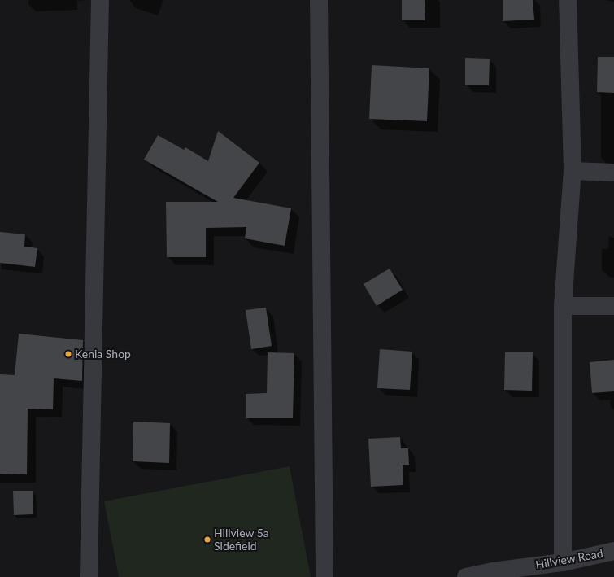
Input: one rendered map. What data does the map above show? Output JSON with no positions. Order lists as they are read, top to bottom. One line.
{"streets":{"street":["Hillview Road"]},"places":["Kenia Shop","Hillview 5a Sidefield"]}
